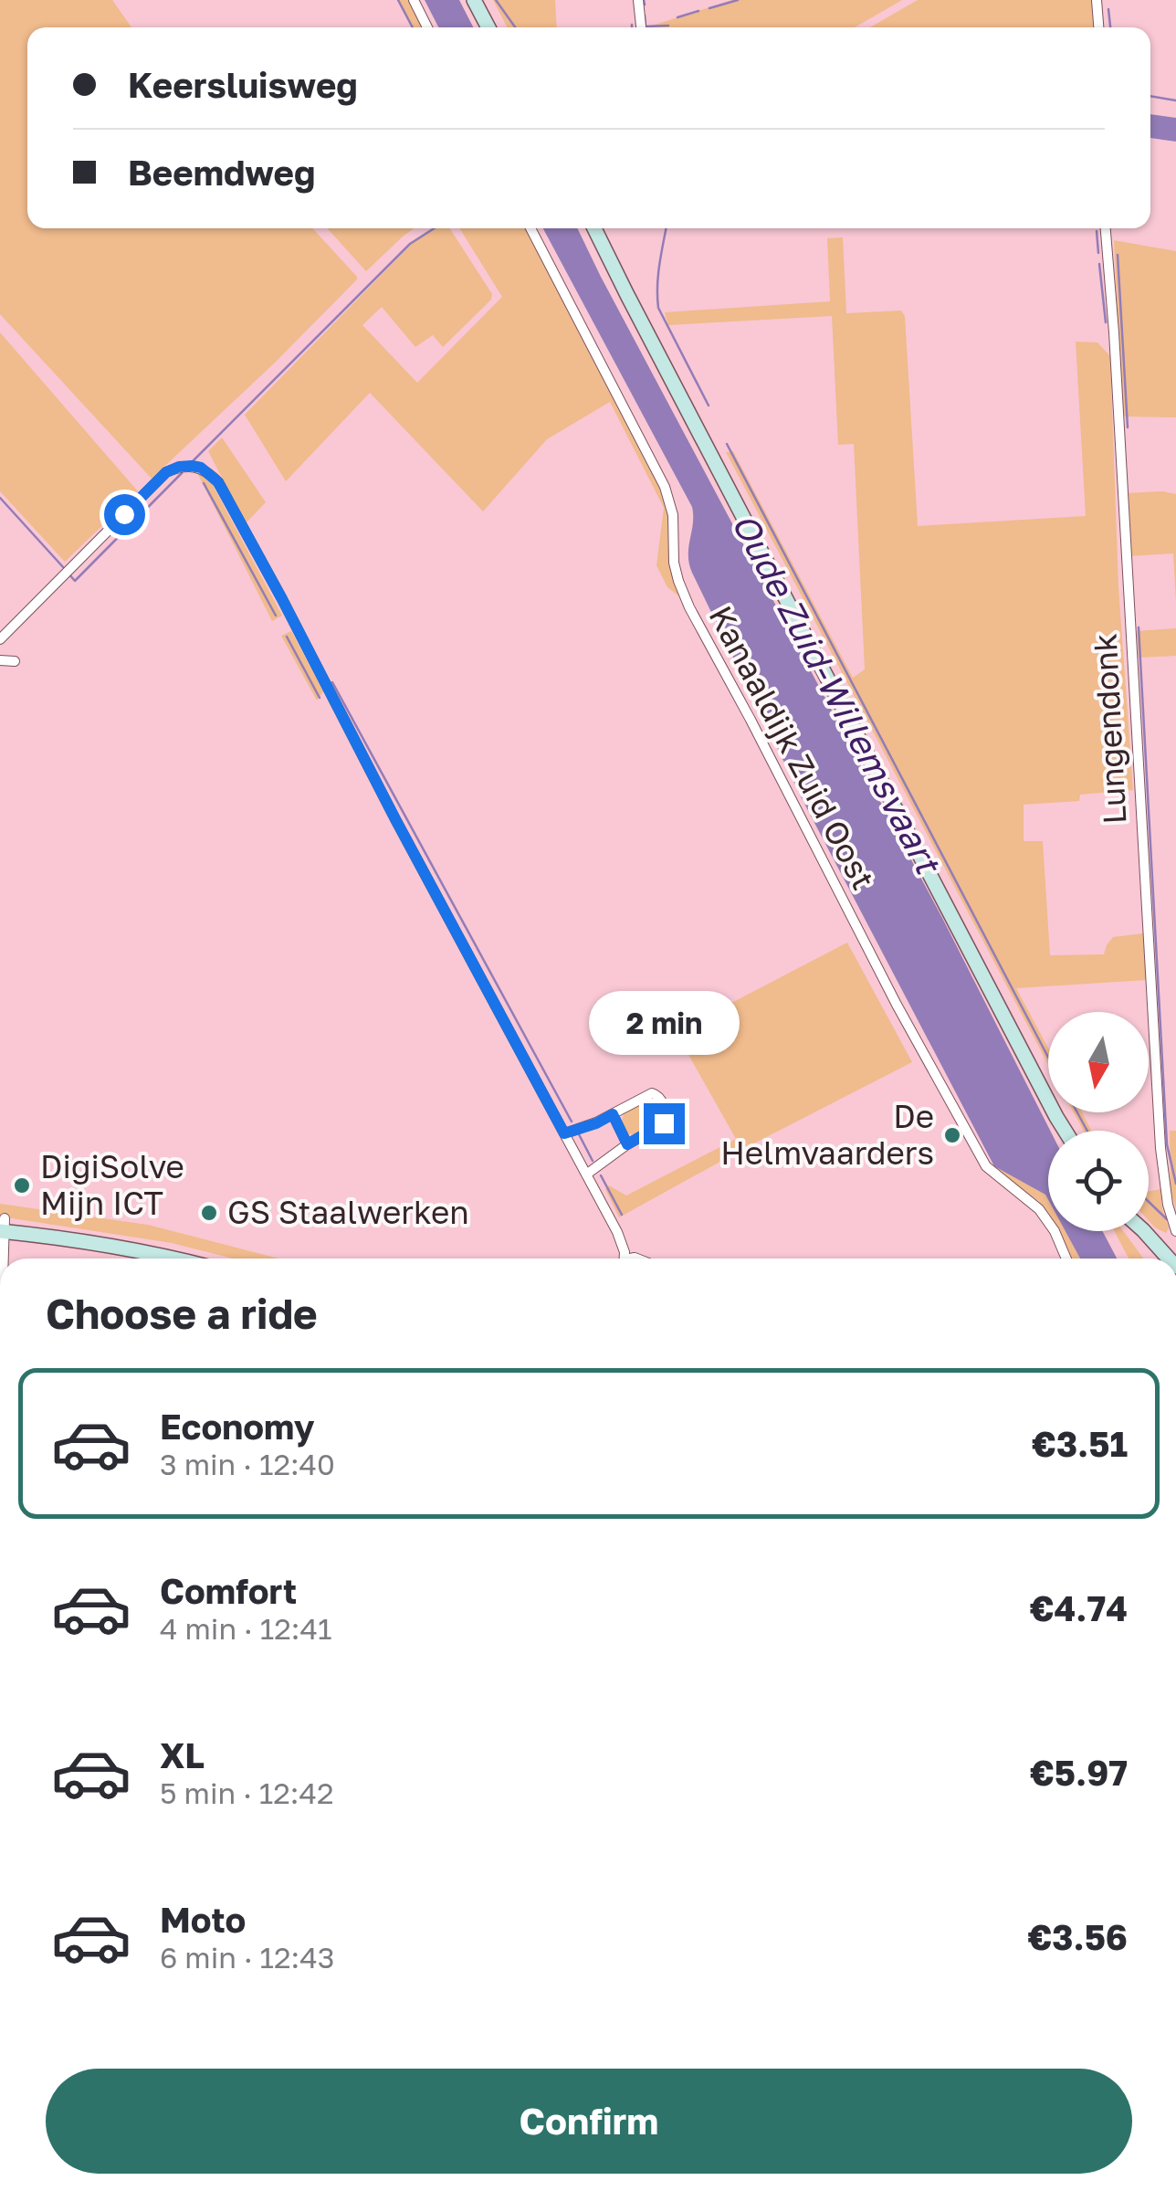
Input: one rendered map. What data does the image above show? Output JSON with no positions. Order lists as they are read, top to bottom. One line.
{"streets":{"street":["Lungendonk","Kanaaldijk Zuid Oost"]},"water":["Oude Zuid-Willemsvaart"],"places":["De Helmvaarders","DigiSolve Mijn ICT","GS Staalwerken"],"north":"bottom","page":{"banner":["Keersluisweg","Beemdweg"],"bubble":"2 min","heading":"Choose a ride","list":[{"name":"Economy","note":"3 min · 12:40","value":"€3.51"},{"name":"Comfort","note":"4 min · 12:41","value":"€4.74"},{"name":"XL","note":"5 min · 12:42","value":"€5.97"},{"name":"Moto","note":"6 min · 12:43","value":"€3.56"}],"buttons":"Confirm"}}
